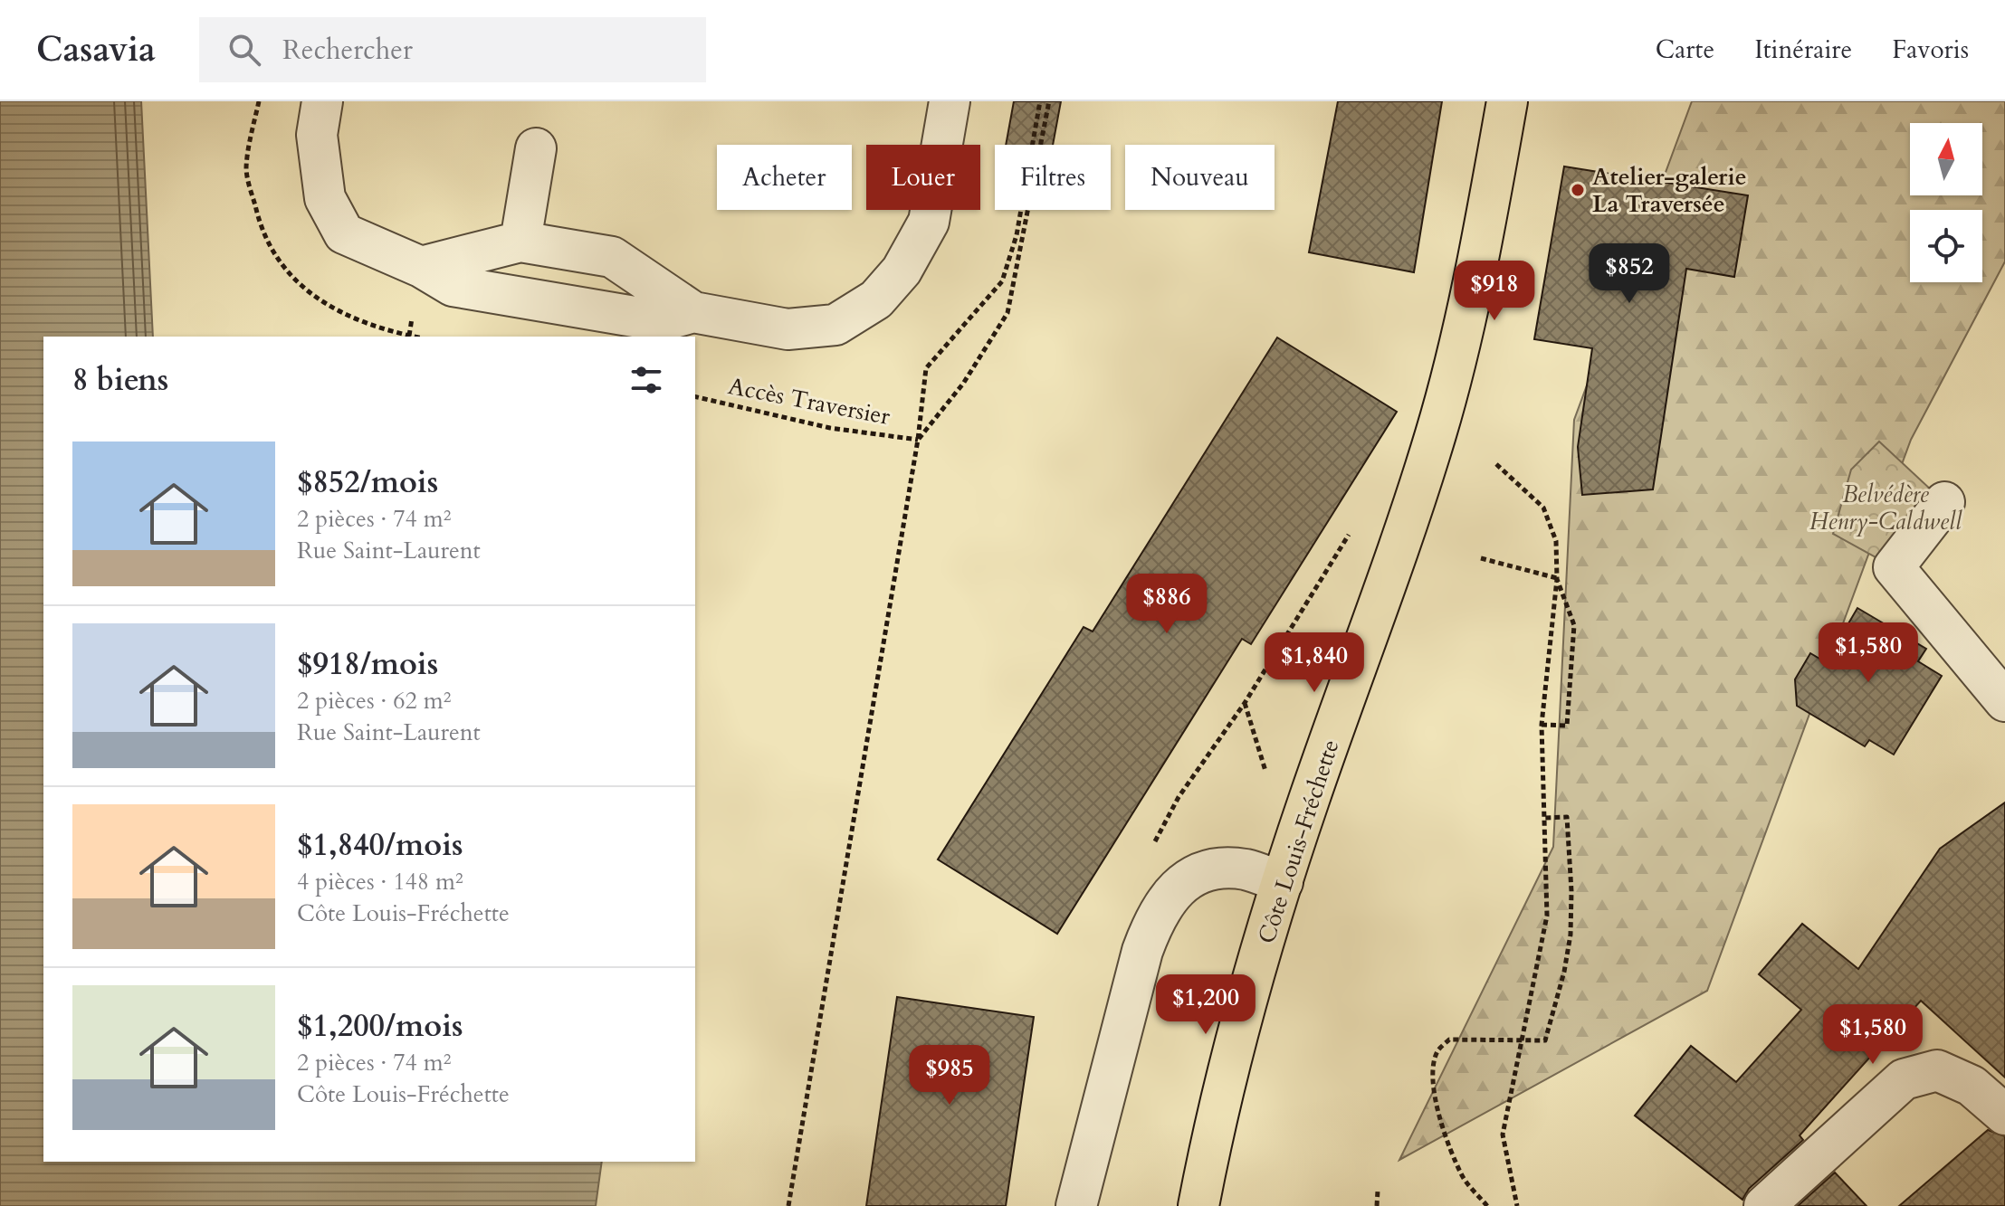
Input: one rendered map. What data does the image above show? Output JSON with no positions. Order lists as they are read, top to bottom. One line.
{"streets":{"main road":["Côte Louis-Fréchette"],"path":["Accès Traversier"]},"parks":["Belvédère Henry-Caldwell"],"places":["Atelier-galerie La Traversée"],"north":"top","page":{"header":"Casavia","search":"Rechercher","nav":["Carte","Itinéraire","Favoris"],"chip":["Acheter","Louer","Filtres","Nouveau"],"price":["$852","$918","$886","$1,580","$1,840","$1,200","$1,580","$985"],"heading":"8 biens","list":[{"name":"$852/mois","note":"2 pièces · 74 m² · Rue Saint-Laurent"},{"name":"$918/mois","note":"2 pièces · 62 m² · Rue Saint-Laurent"},{"name":"$1,840/mois","note":"4 pièces · 148 m² · Côte Louis-Fréchette"},{"name":"$1,200/mois","note":"2 pièces · 74 m² · Côte Louis-Fréchette"}]}}
